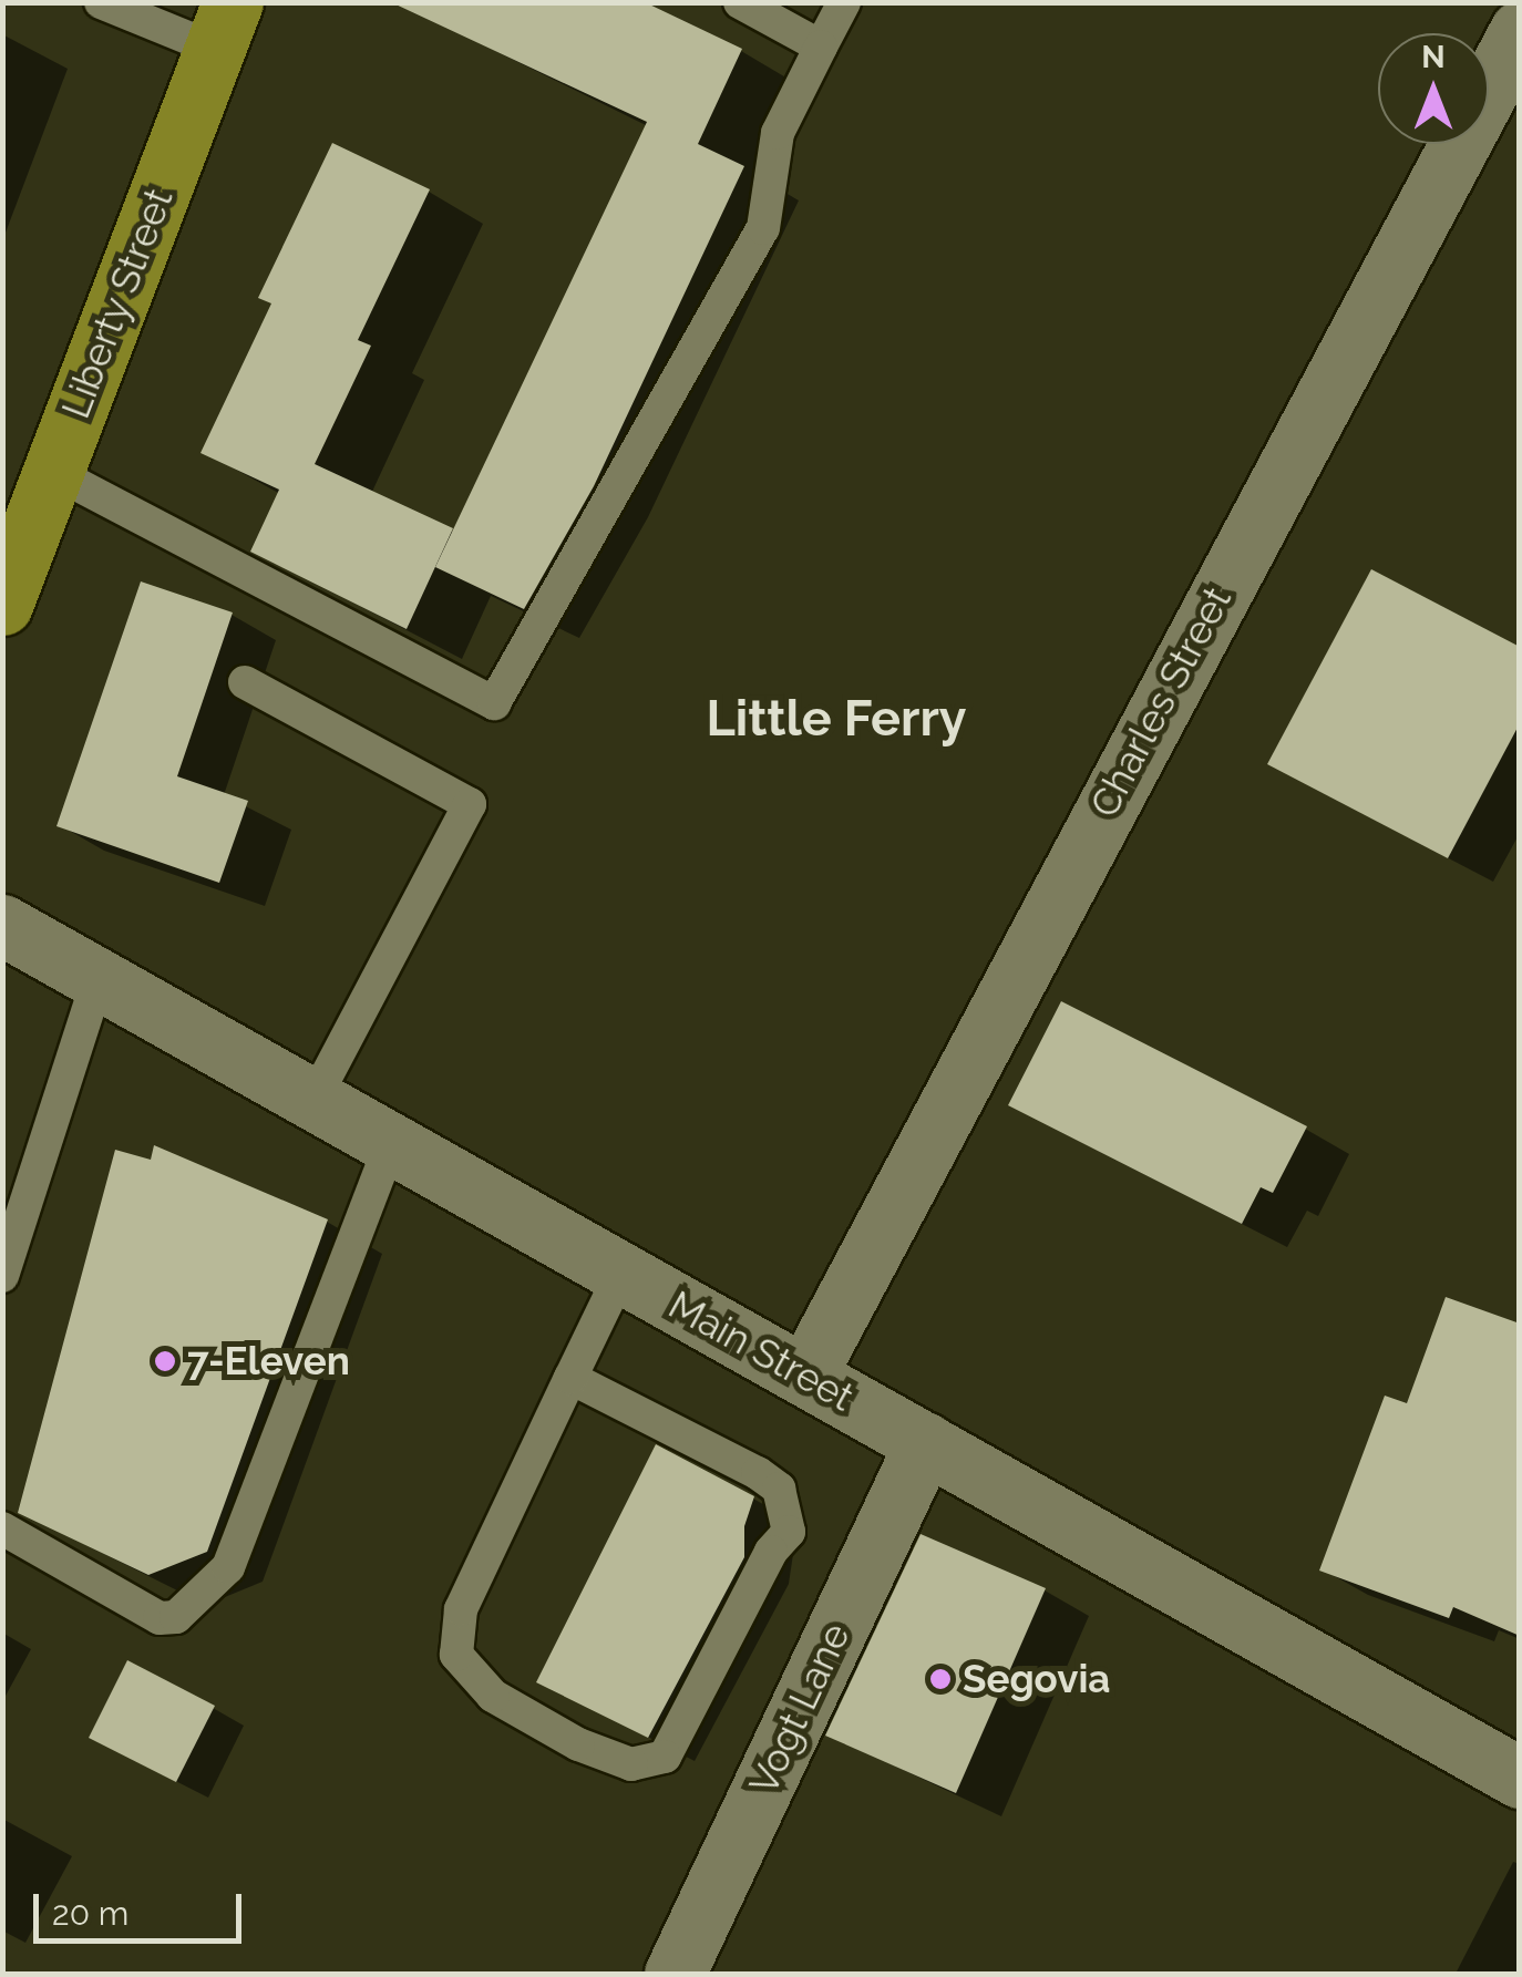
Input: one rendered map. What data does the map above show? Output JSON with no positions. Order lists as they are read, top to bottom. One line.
{"streets":{"main road":["Liberty Street"],"street":["Charles Street","Main Street","Vogt Lane"]},"crossings":[["Charles Street","Main Street"],["Main Street","Vogt Lane"]],"districts":["Little Ferry"],"places":["7-Eleven","Segovia"],"scale_bar":"20 m","north":"top"}
